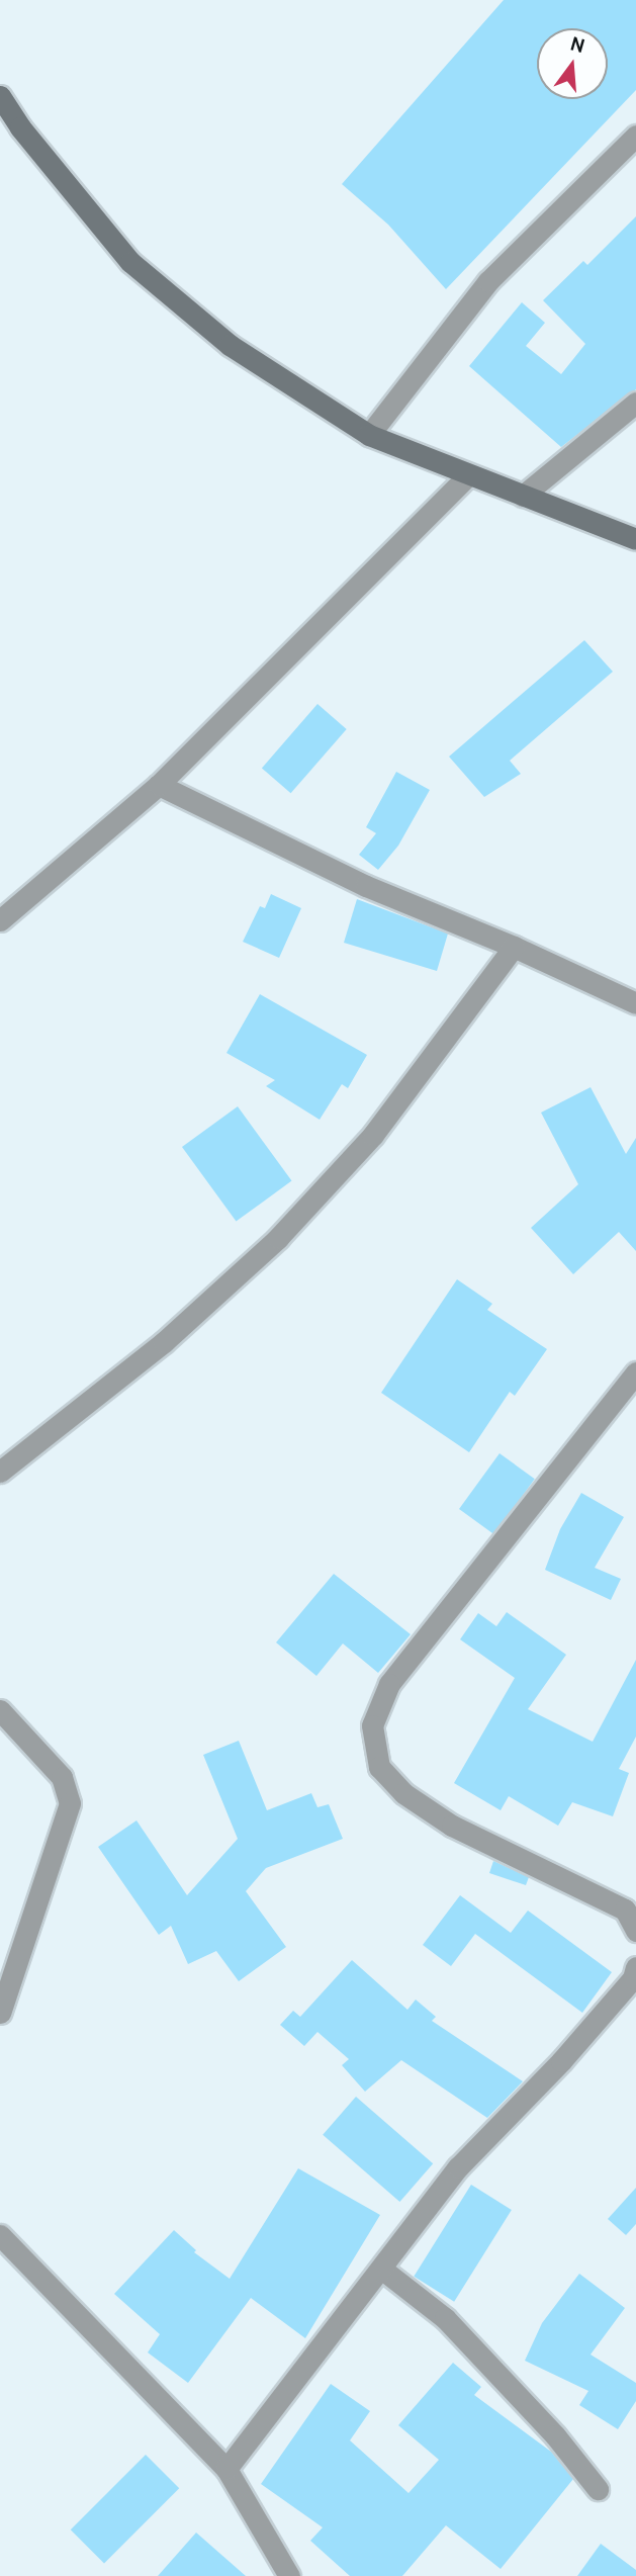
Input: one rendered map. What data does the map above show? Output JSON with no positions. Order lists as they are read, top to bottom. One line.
{"north":"top"}
